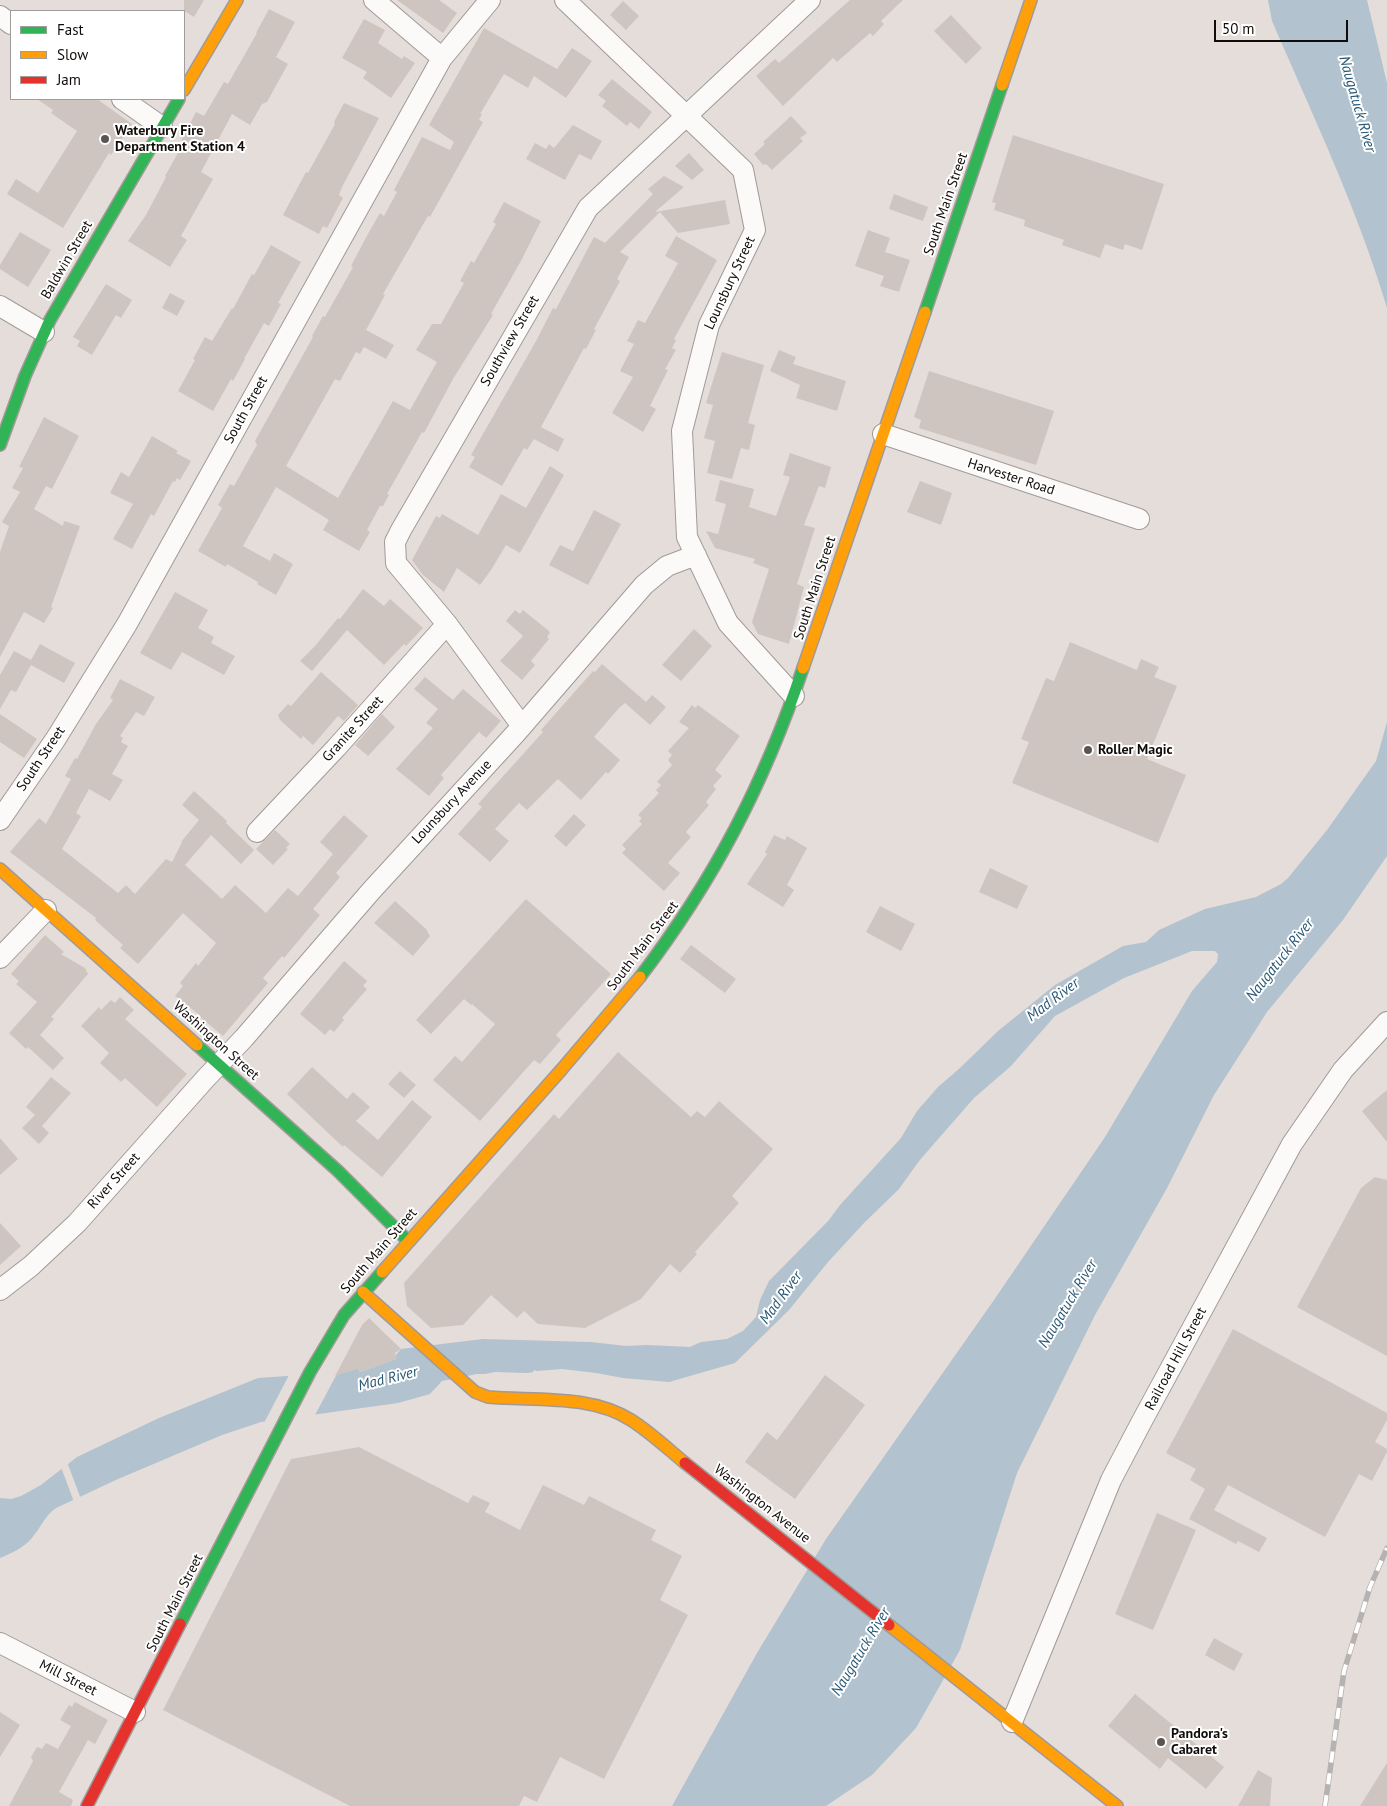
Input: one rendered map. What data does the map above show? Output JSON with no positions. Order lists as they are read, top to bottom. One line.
{"streets":{"main road":["South Main Street","Baldwin Street","Washington Street","Washington Avenue"],"street":["Lounsbury Street","Southview Street","South Street","Harvester Road","Granite Street","Lounsbury Avenue","River Street","Railroad Hill Street","Mill Street"]},"crossings":[["South Main Street","Lounsbury Street"],["South Main Street","Harvester Road"],["South Main Street","Washington Street"],["South Main Street","Washington Avenue"],["South Main Street","Mill Street"],["Lounsbury Street","Southview Street"],["Lounsbury Street","Lounsbury Avenue"],["Southview Street","Granite Street"],["Southview Street","Lounsbury Avenue"],["Lounsbury Avenue","Washington Street"],["Lounsbury Avenue","River Street"],["Washington Street","River Street"],["Railroad Hill Street","Washington Avenue"]],"water":["Naugatuck River","Mad River"],"places":["Waterbury Fire Department Station 4","Roller Magic","Pandora's Cabaret"],"legend":["Fast","Slow","Jam"],"scale_bar":"50 m"}
